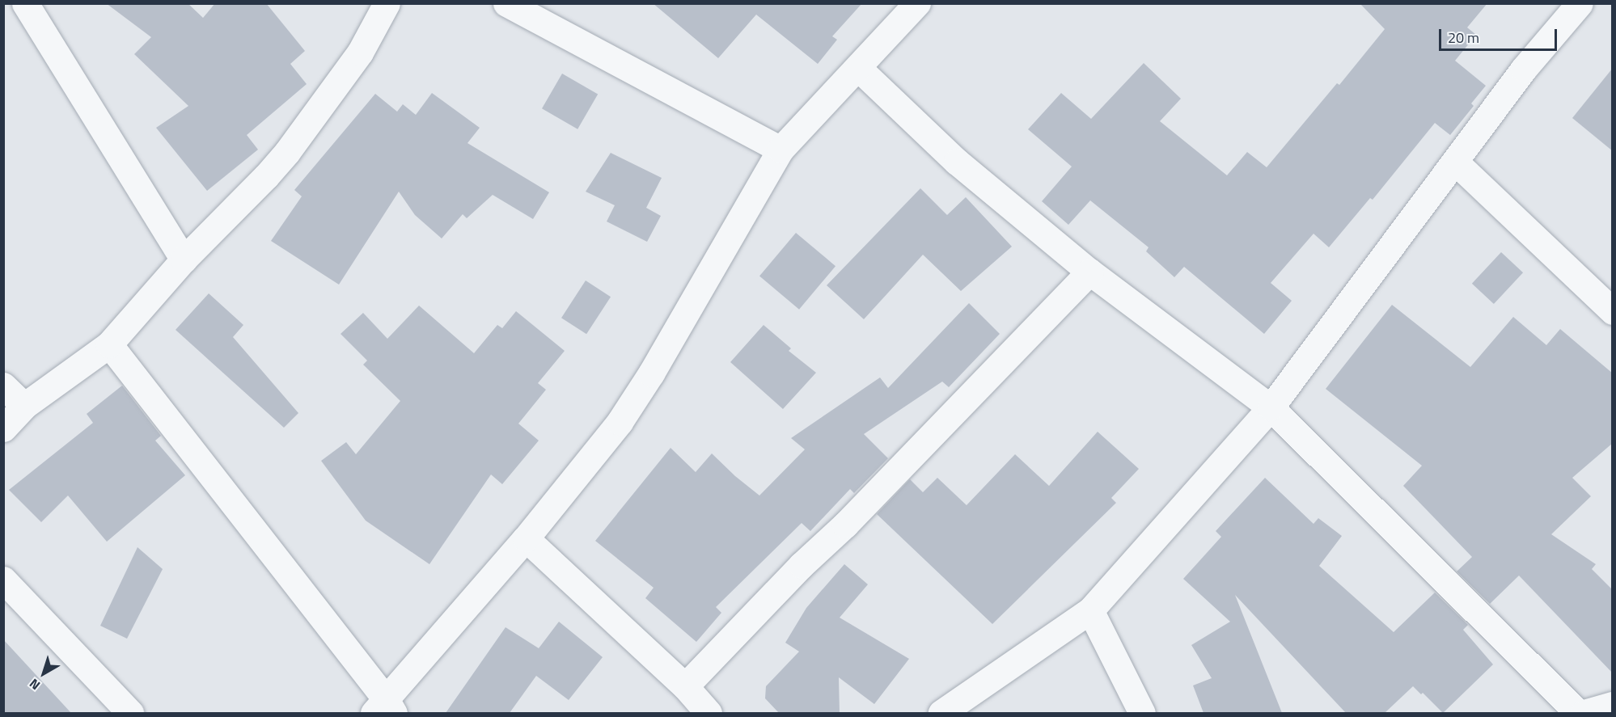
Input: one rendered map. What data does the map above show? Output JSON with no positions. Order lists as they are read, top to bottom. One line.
{"scale_bar":"20 m","north":"bottom left"}
